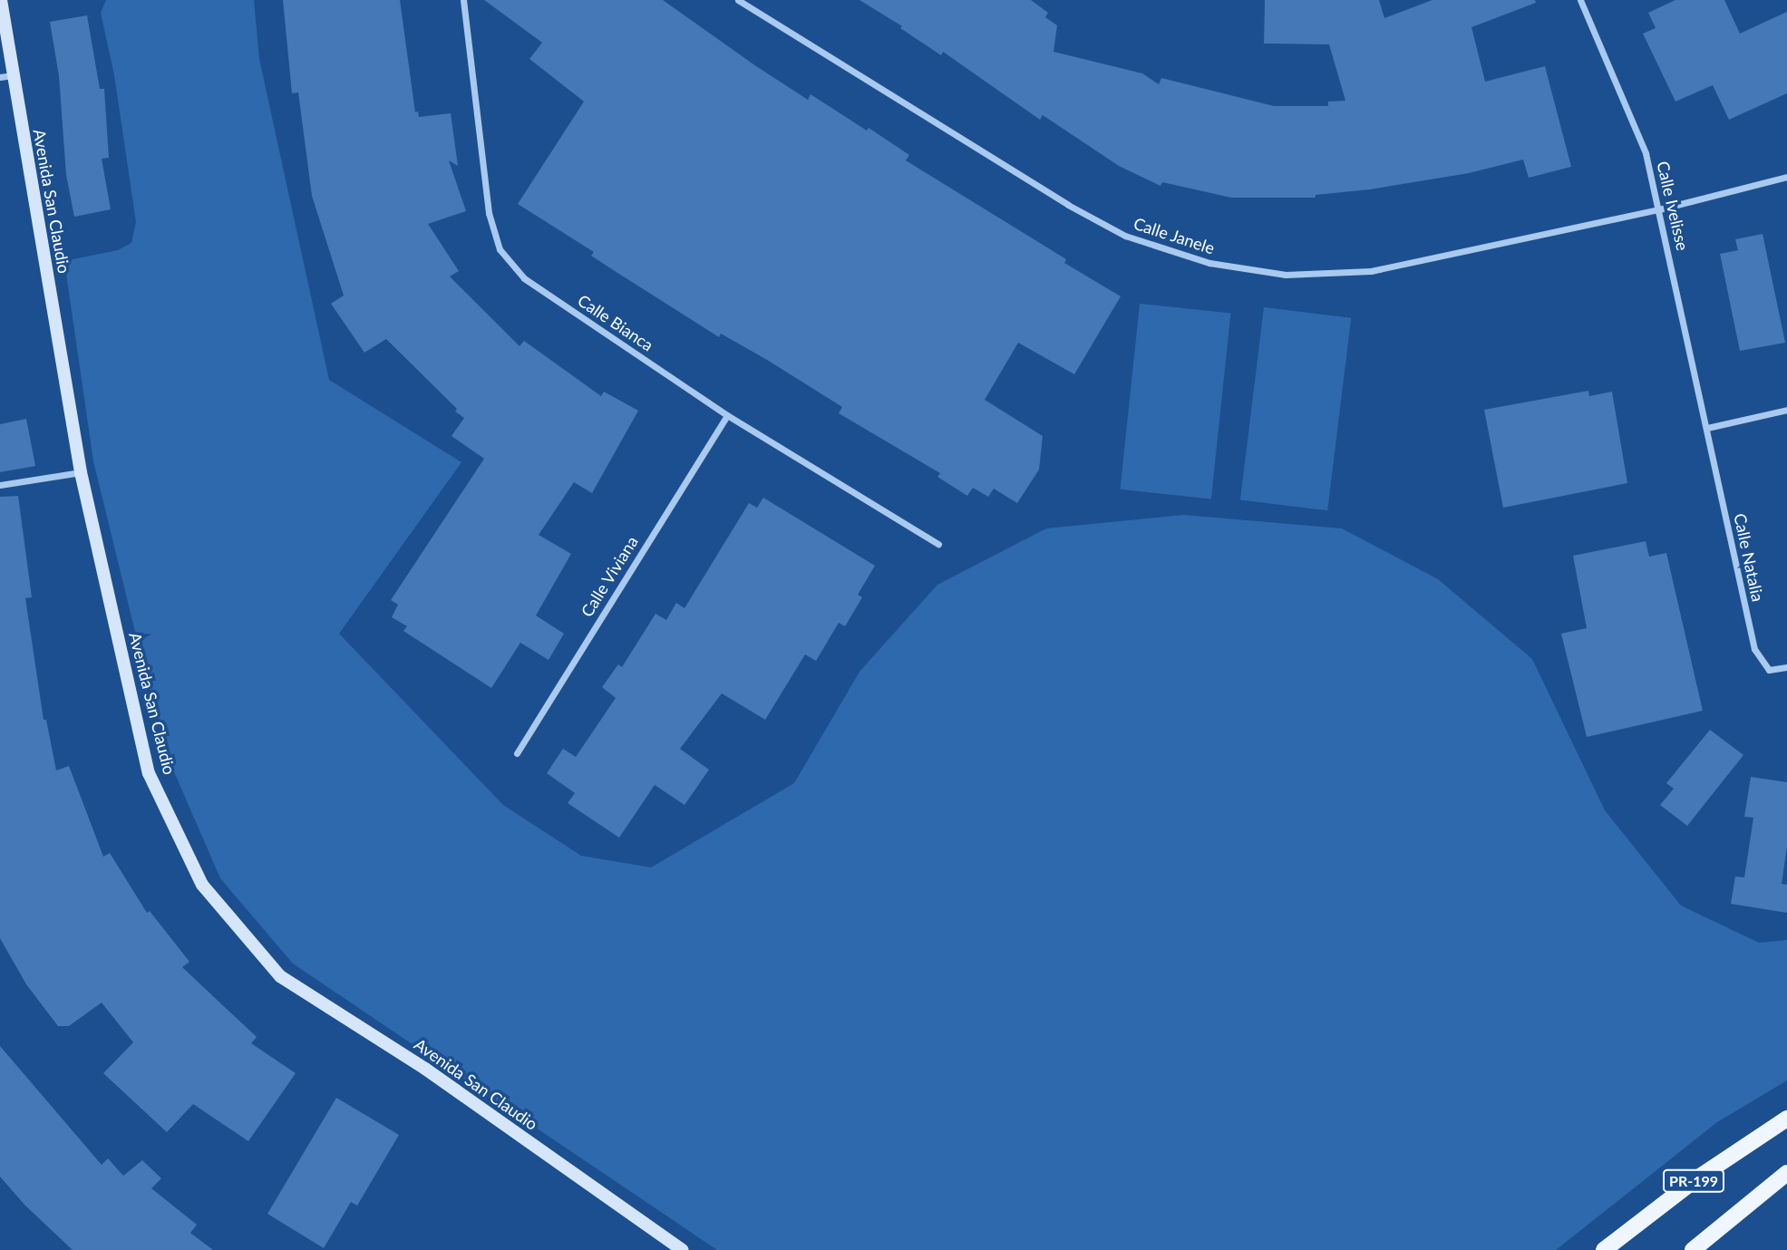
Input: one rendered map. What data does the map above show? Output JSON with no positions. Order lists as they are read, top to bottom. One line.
{"streets":{"main road":["PR-199"],"street":["Avenida San Claudio","Calle Ivelisse","Calle Janele","Calle Bianca","Calle Natalia","Calle Viviana"]},"crossings":[["Calle Ivelisse","Calle Janele"],["Calle Ivelisse","Calle Natalia"],["Calle Bianca","Calle Viviana"]]}
